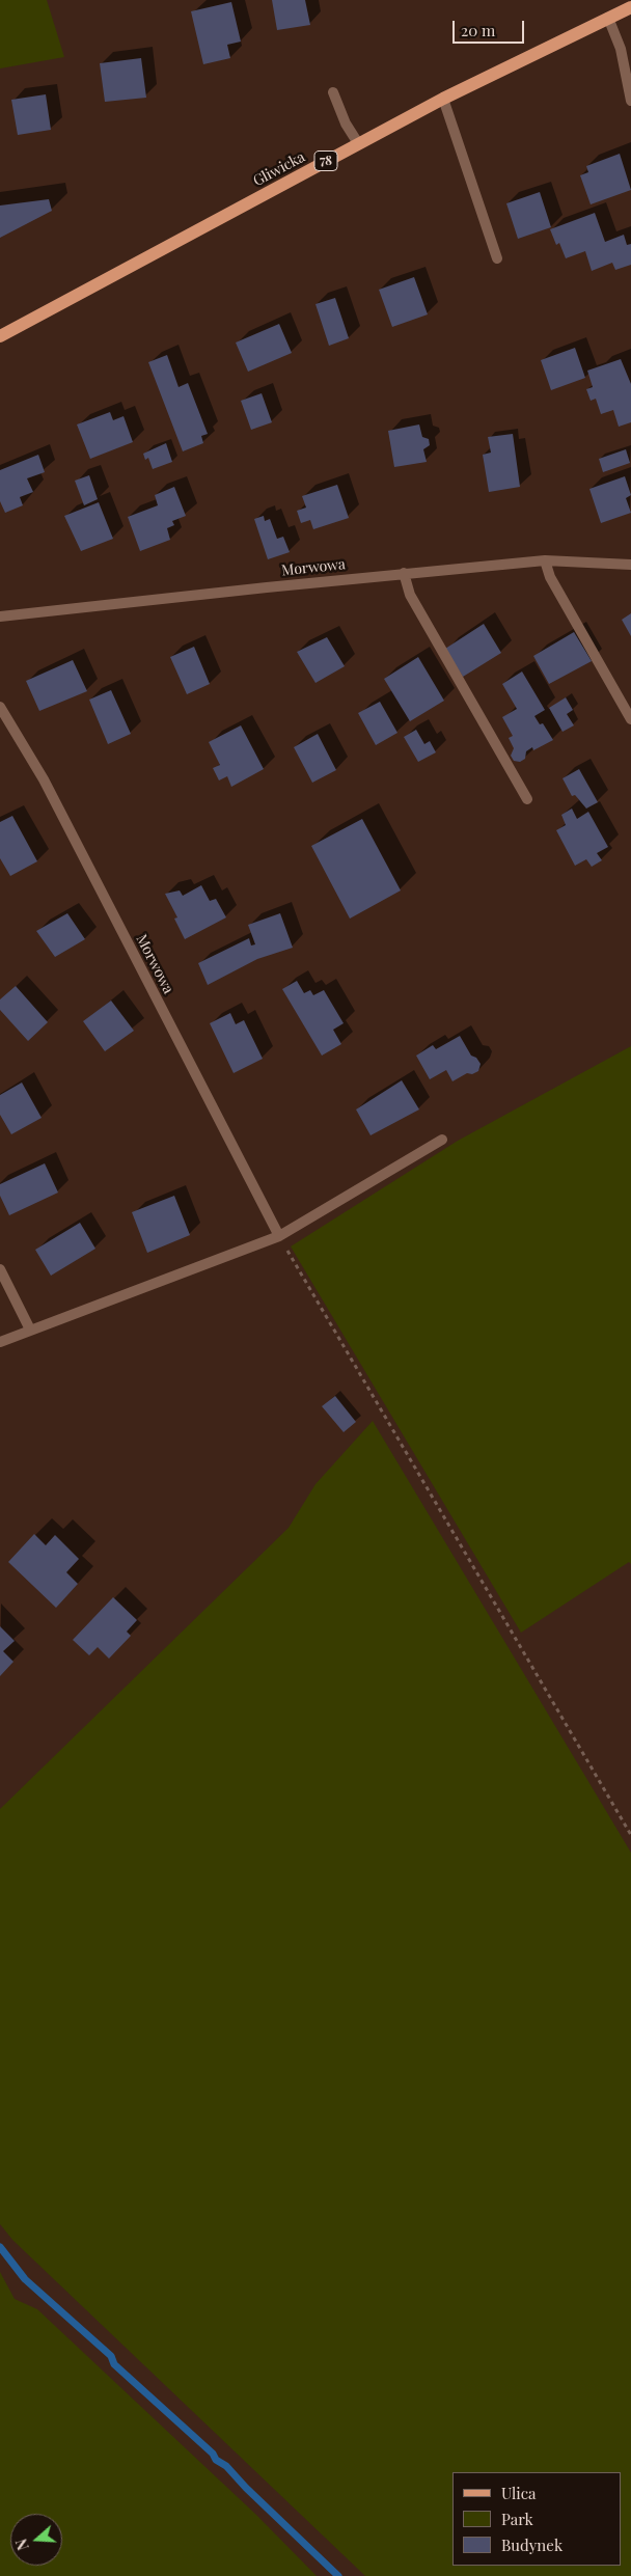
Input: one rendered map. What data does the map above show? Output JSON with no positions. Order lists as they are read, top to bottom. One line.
{"streets":{"main road":["78","Gliwicka"],"street":["Morwowa"]},"legend":["Ulica","Park","Budynek"],"scale_bar":"20 m","north":"left"}
